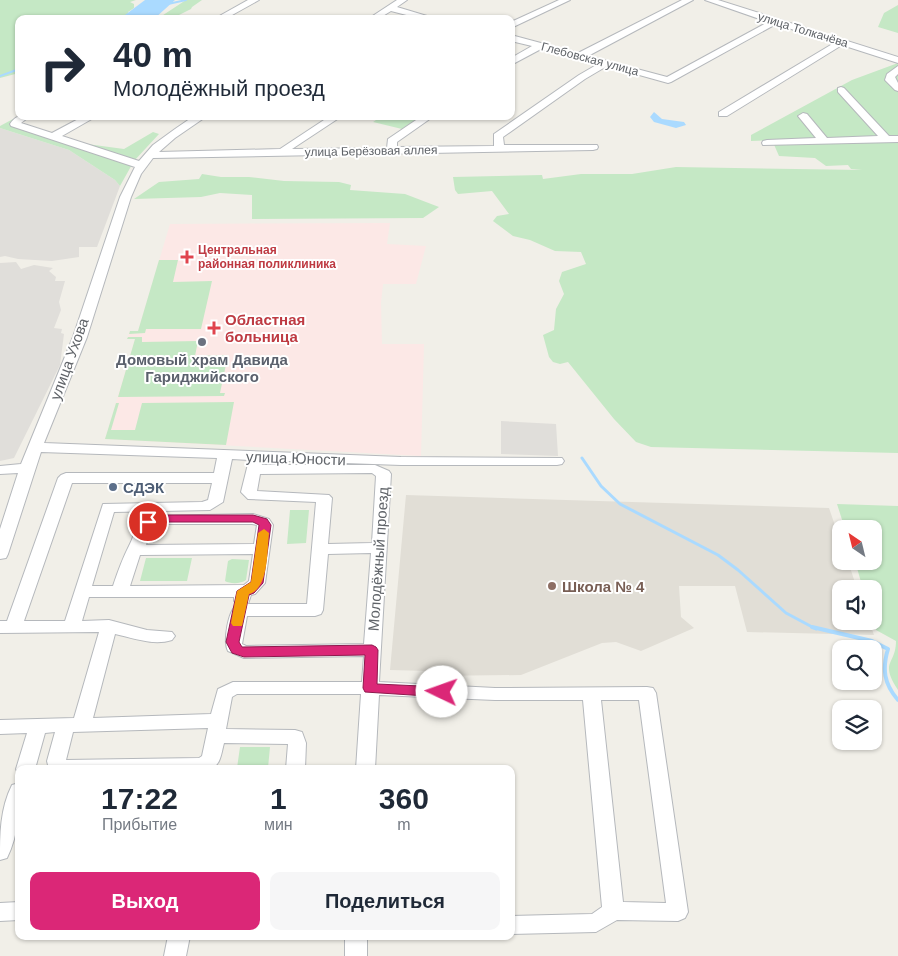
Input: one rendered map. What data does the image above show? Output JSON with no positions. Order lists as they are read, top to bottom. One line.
{"streets":{"street":["улица Толкачёва","Глебовская улица","улица Берёзовая аллея","улица Ухова","улица Юности","Молодёжный проезд"]},"crossings":[["улица Толкачёва","Глебовская улица"],["улица Берёзовая аллея","улица Ухова"],["улица Ухова","улица Юности"],["улица Юности","Молодёжный проезд"]],"places":{"health":["Центральная районная поликлиника","Областная больница"],"other":["Домовый храм Давида Гариджийского","СДЭК","Школа № 4"]},"north":"top left","page":{"turn":["40 m","Молодёжный проезд"],"eta":["17:22","Прибытие","1","мин","360","m"],"buttons":["Выход","Поделиться"]}}
